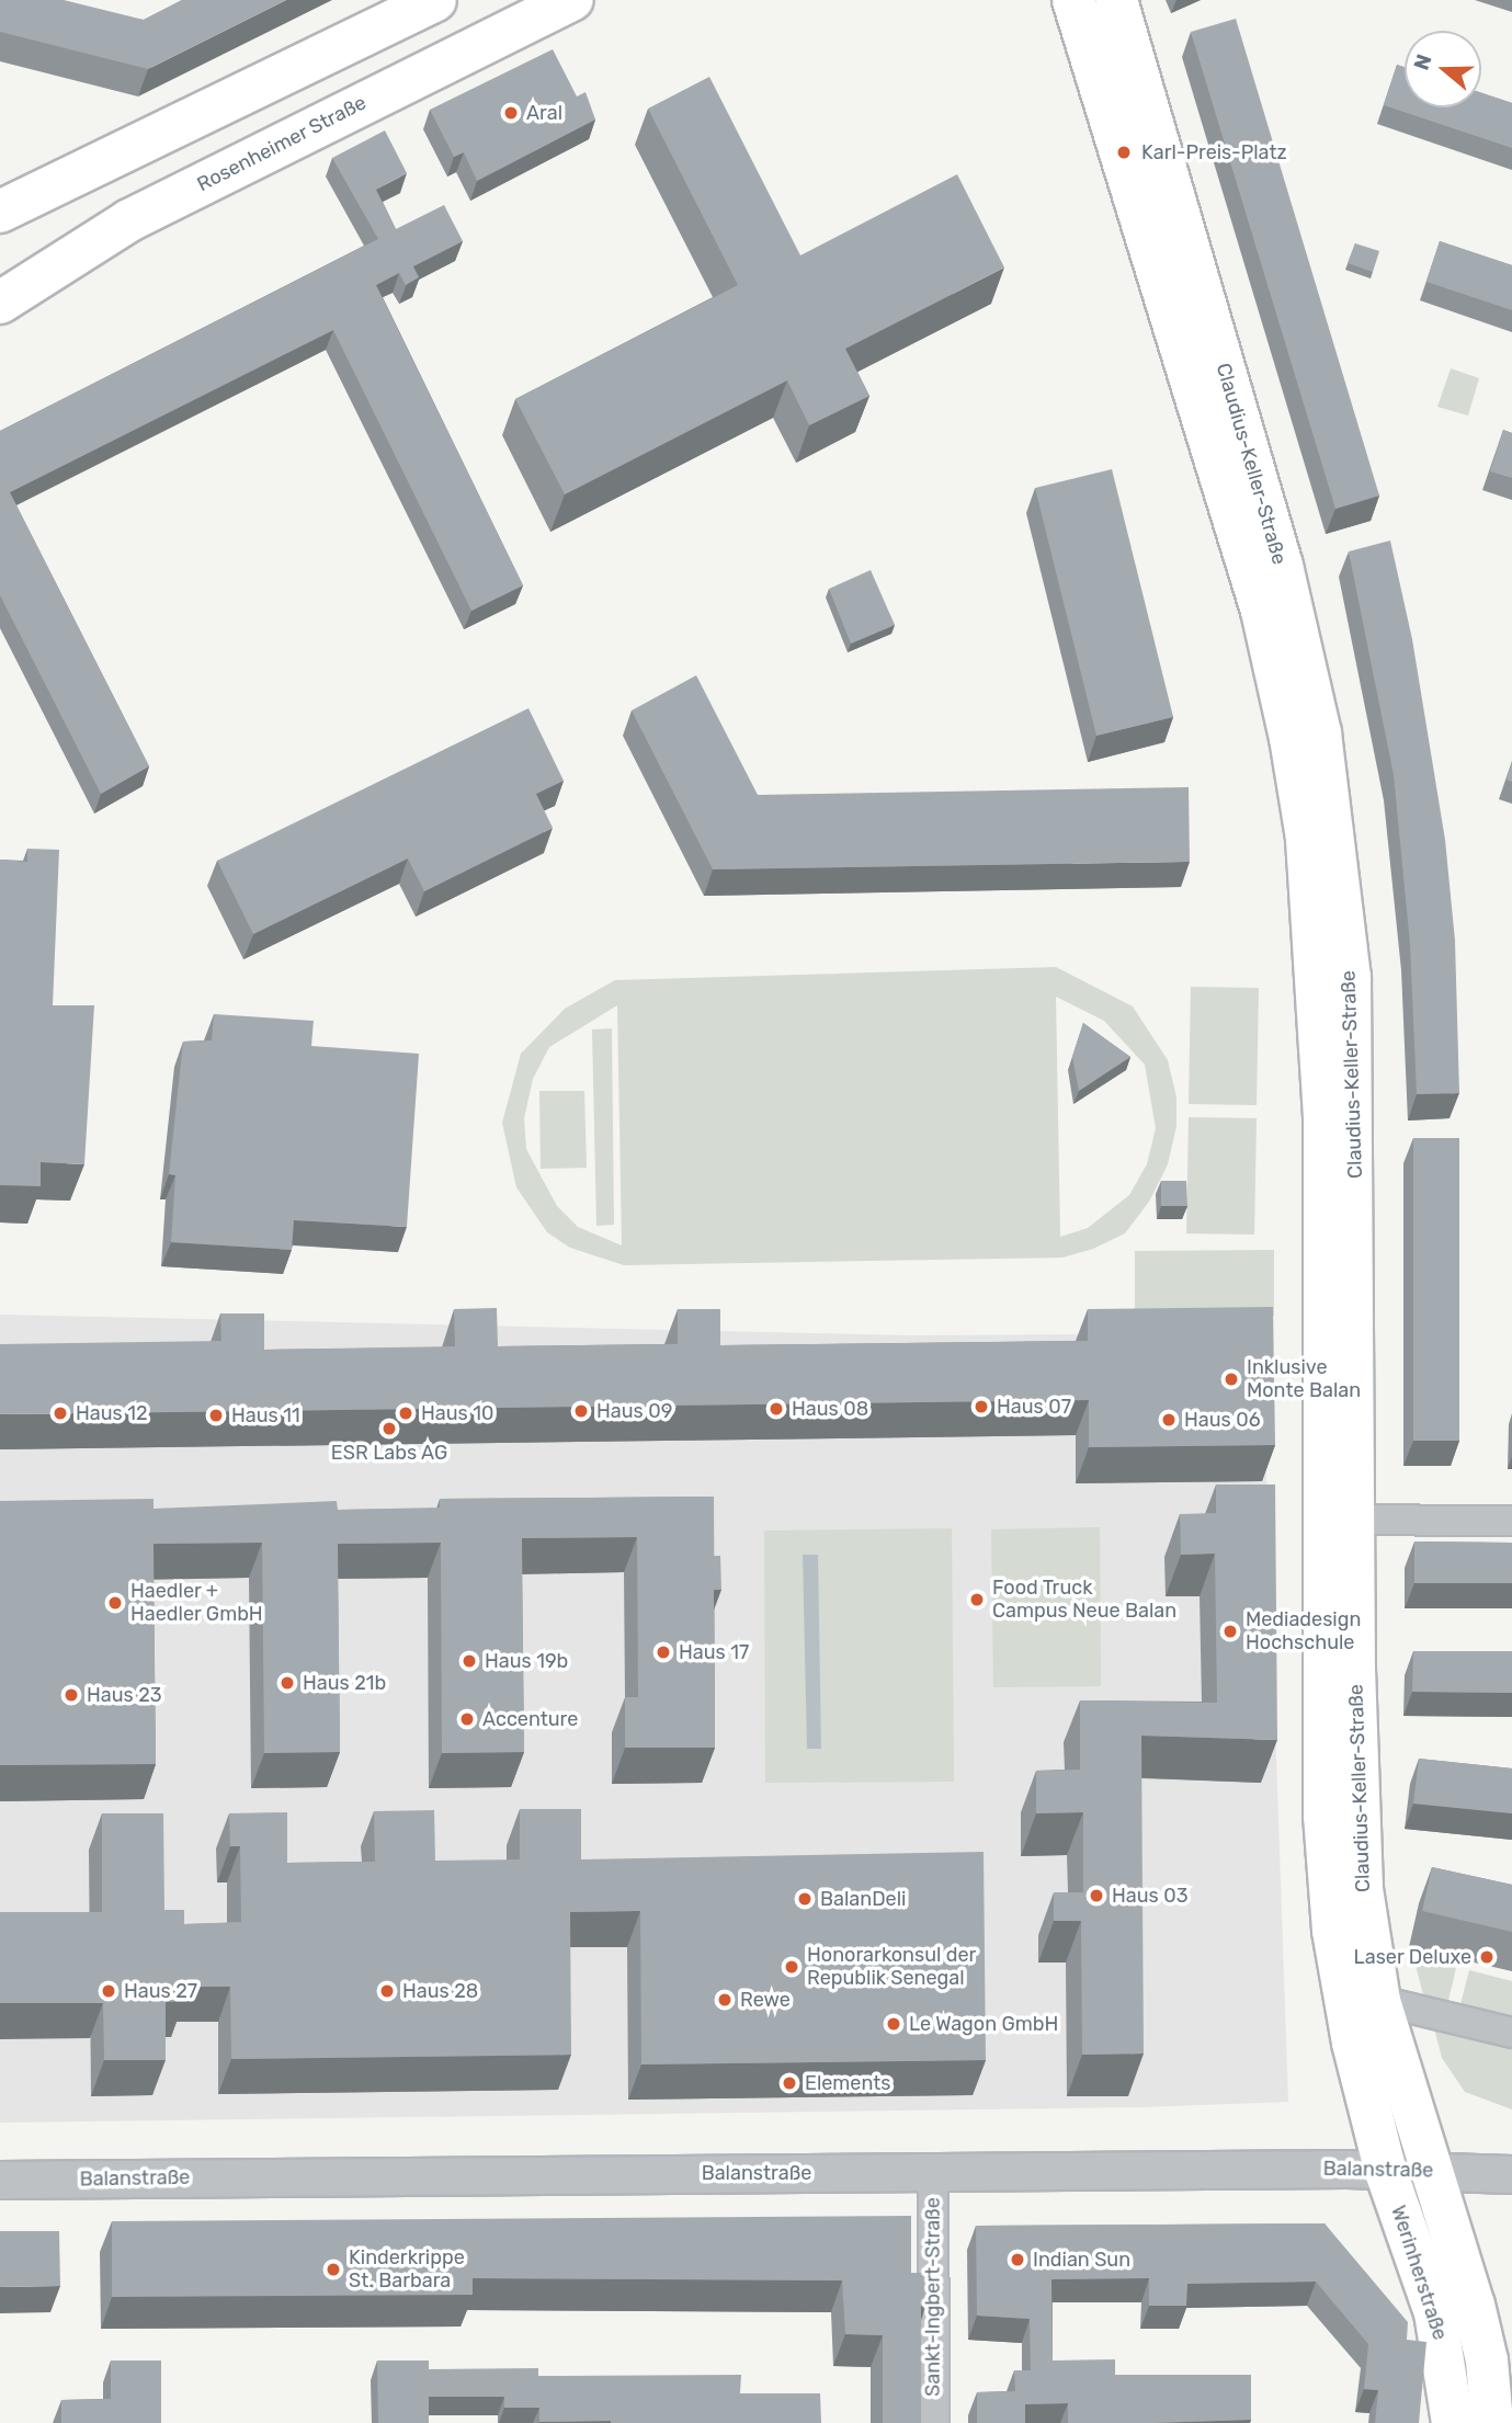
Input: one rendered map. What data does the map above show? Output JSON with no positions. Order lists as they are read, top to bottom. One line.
{"streets":{"main road":["Rosenheimer Straße","Claudius-Keller-Straße","Werinherstraße"],"street":["Balanstraße","Sankt-Ingbert-Straße"]},"crossings":[["Claudius-Keller-Straße","Balanstraße"],["Claudius-Keller-Straße","Werinherstraße"],["Balanstraße","Werinherstraße"],["Balanstraße","Sankt-Ingbert-Straße"]],"places":["Aral","Karl-Preis-Platz","Inklusive Monte Balan","Haus 07","Haus 08","Haus 09","Haus 12","Haus 10","Haus 11","Haus 06","ESR Labs AG","Food Truck Campus Neue Balan","Haedler + Haedler GmbH","Mediadesign Hochschule","Haus 17","Haus 19b","Haus 21b","Haus 23","Accenture","Haus 03","BalanDeli","Laser Deluxe","Honorarkonsul der Republik Senegal","Haus 27","Haus 28","Rewe","Le Wagon GmbH","Elements","Indian Sun","Kinderkrippe St. Barbara"],"north":"left"}
